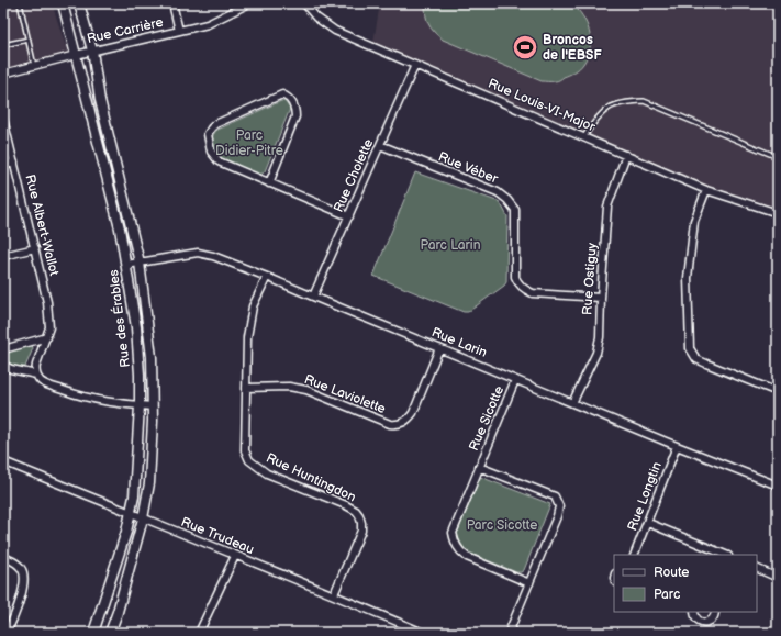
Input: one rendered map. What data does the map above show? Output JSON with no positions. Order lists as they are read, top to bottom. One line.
{"streets":{"street":["Rue Carrière","Rue Louis-VI-Major","Rue Véber","Rue Cholette","Rue Albert-Wallot","Rue Ostiguy","Rue des Érables","Rue Larin","Rue Laviolette","Rue Sicotte","Rue Huntingdon","Rue Longtin","Rue Trudeau"]},"crossings":[["Rue Carrière","Rue des Érables"],["Rue Louis-VI-Major","Rue Cholette"],["Rue Louis-VI-Major","Rue Ostiguy"],["Rue Véber","Rue Cholette"],["Rue Véber","Rue Ostiguy"],["Rue Cholette","Rue Larin"],["Rue Ostiguy","Rue Larin"],["Rue des Érables","Rue Larin"],["Rue des Érables","Rue Trudeau"],["Rue Larin","Rue Laviolette"],["Rue Larin","Rue Sicotte"],["Rue Larin","Rue Huntingdon"],["Rue Larin","Rue Longtin"],["Rue Laviolette","Rue Huntingdon"],["Rue Huntingdon","Rue Trudeau"]],"parks":["Parc Didier-Pitre","Parc Larin","Parc Sicotte"],"places":{"sports":["Broncos de l'EBSF"]},"legend":["Route","Parc"]}
